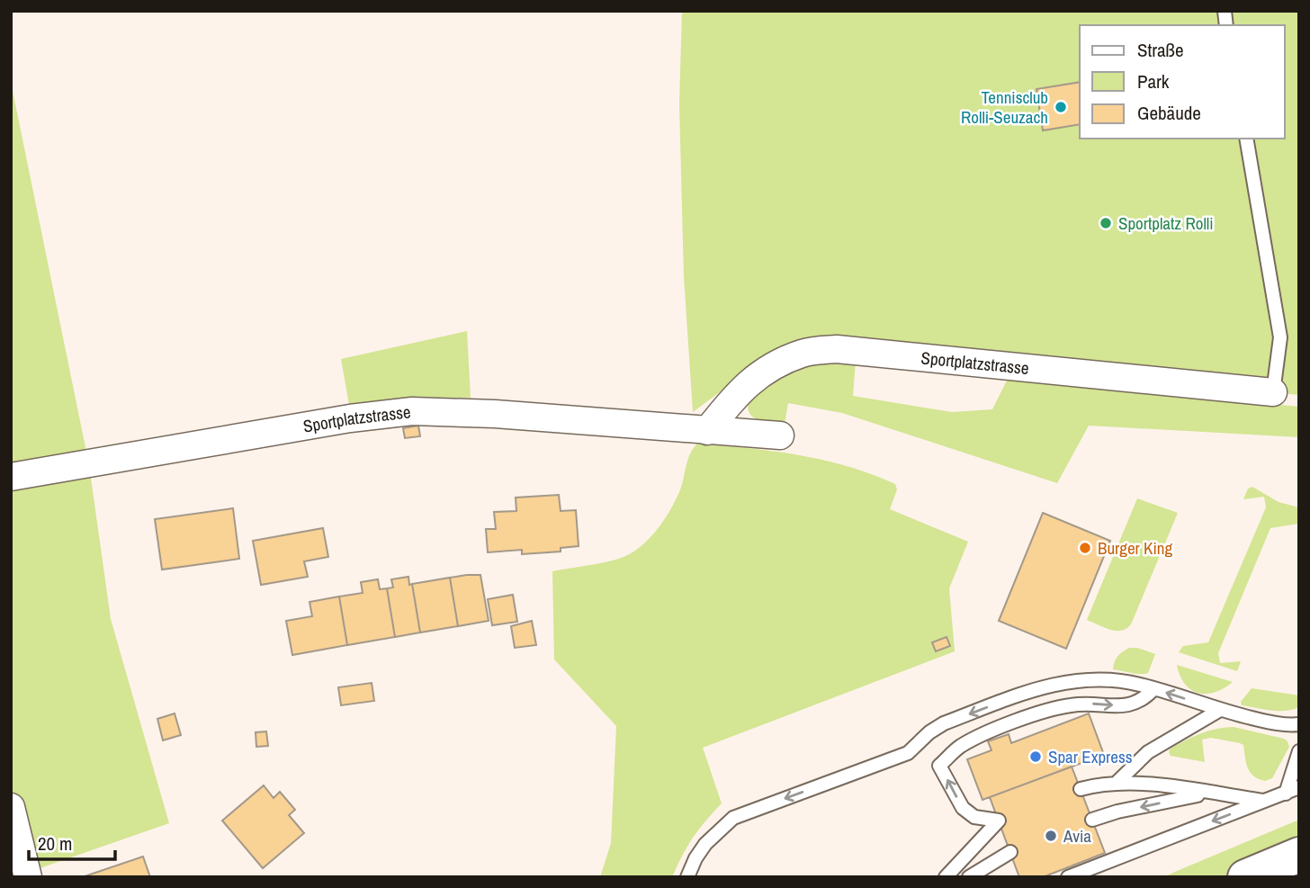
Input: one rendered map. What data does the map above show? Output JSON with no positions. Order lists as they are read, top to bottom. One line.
{"streets":{"street":["Sportplatzstrasse"]},"places":["Tennisclub Rolli-Seuzach","Sportplatz Rolli","Burger King","Spar Express","Avia"],"legend":["Straße","Park","Gebäude"],"scale_bar":"20 m"}
